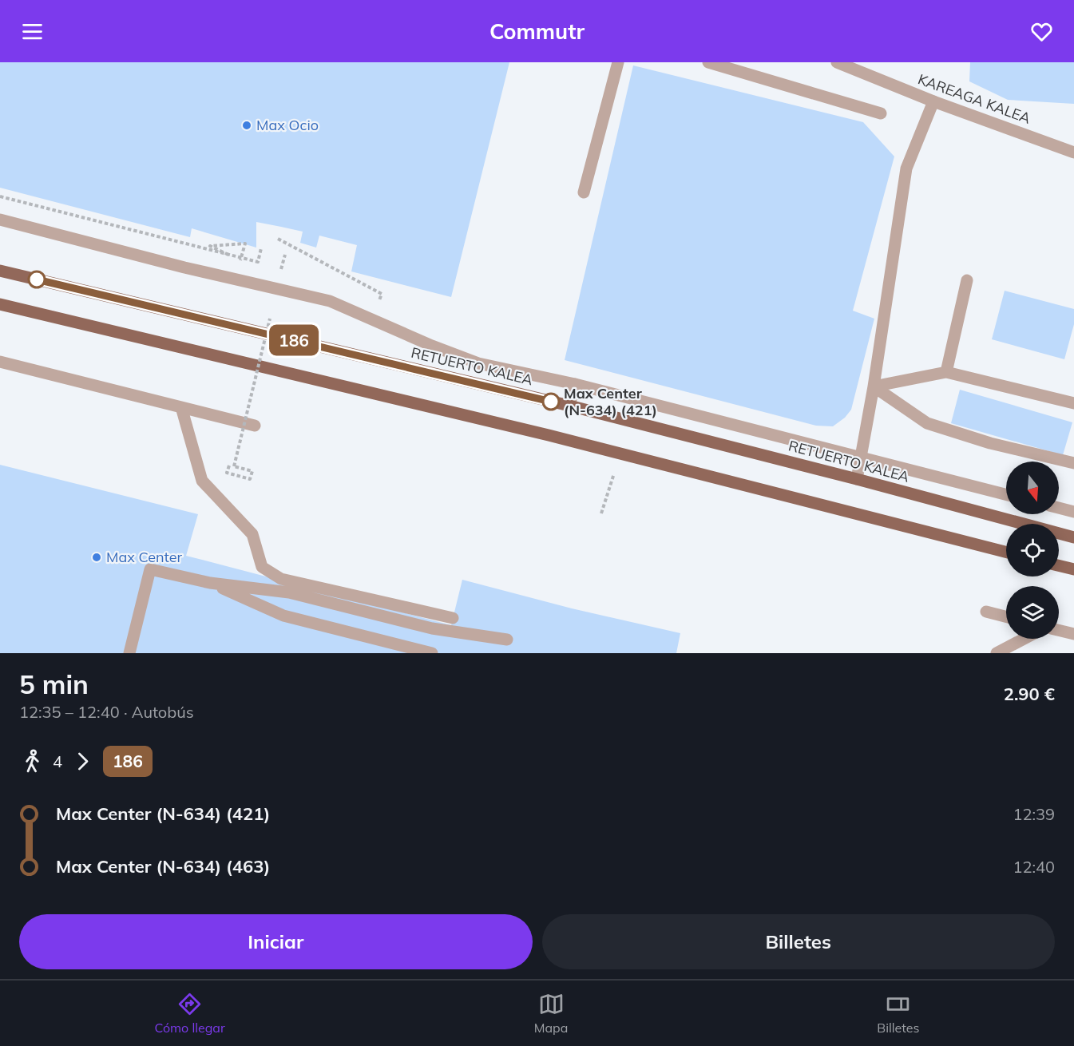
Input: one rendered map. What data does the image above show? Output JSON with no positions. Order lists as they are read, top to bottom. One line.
{"streets":{"main road":["RETUERTO KALEA"],"street":["KAREAGA KALEA"]},"places":["Max Ocio","Max Center (N-634) (421)","Max Center"],"lines":["bus line 186"],"north":"bottom","page":{"header":"Commutr","on_map":"186","heading":["5 min","12:35 – 12:40 · Autobús","2.90 €"],"legs":["4","186"],"list":[{"name":"Max Center (N-634) (421)","value":"12:39"},{"name":"Max Center (N-634) (463)","value":"12:40"}],"buttons":["Iniciar","Billetes"],"tabs":["Cómo llegar","Mapa","Billetes"]}}
